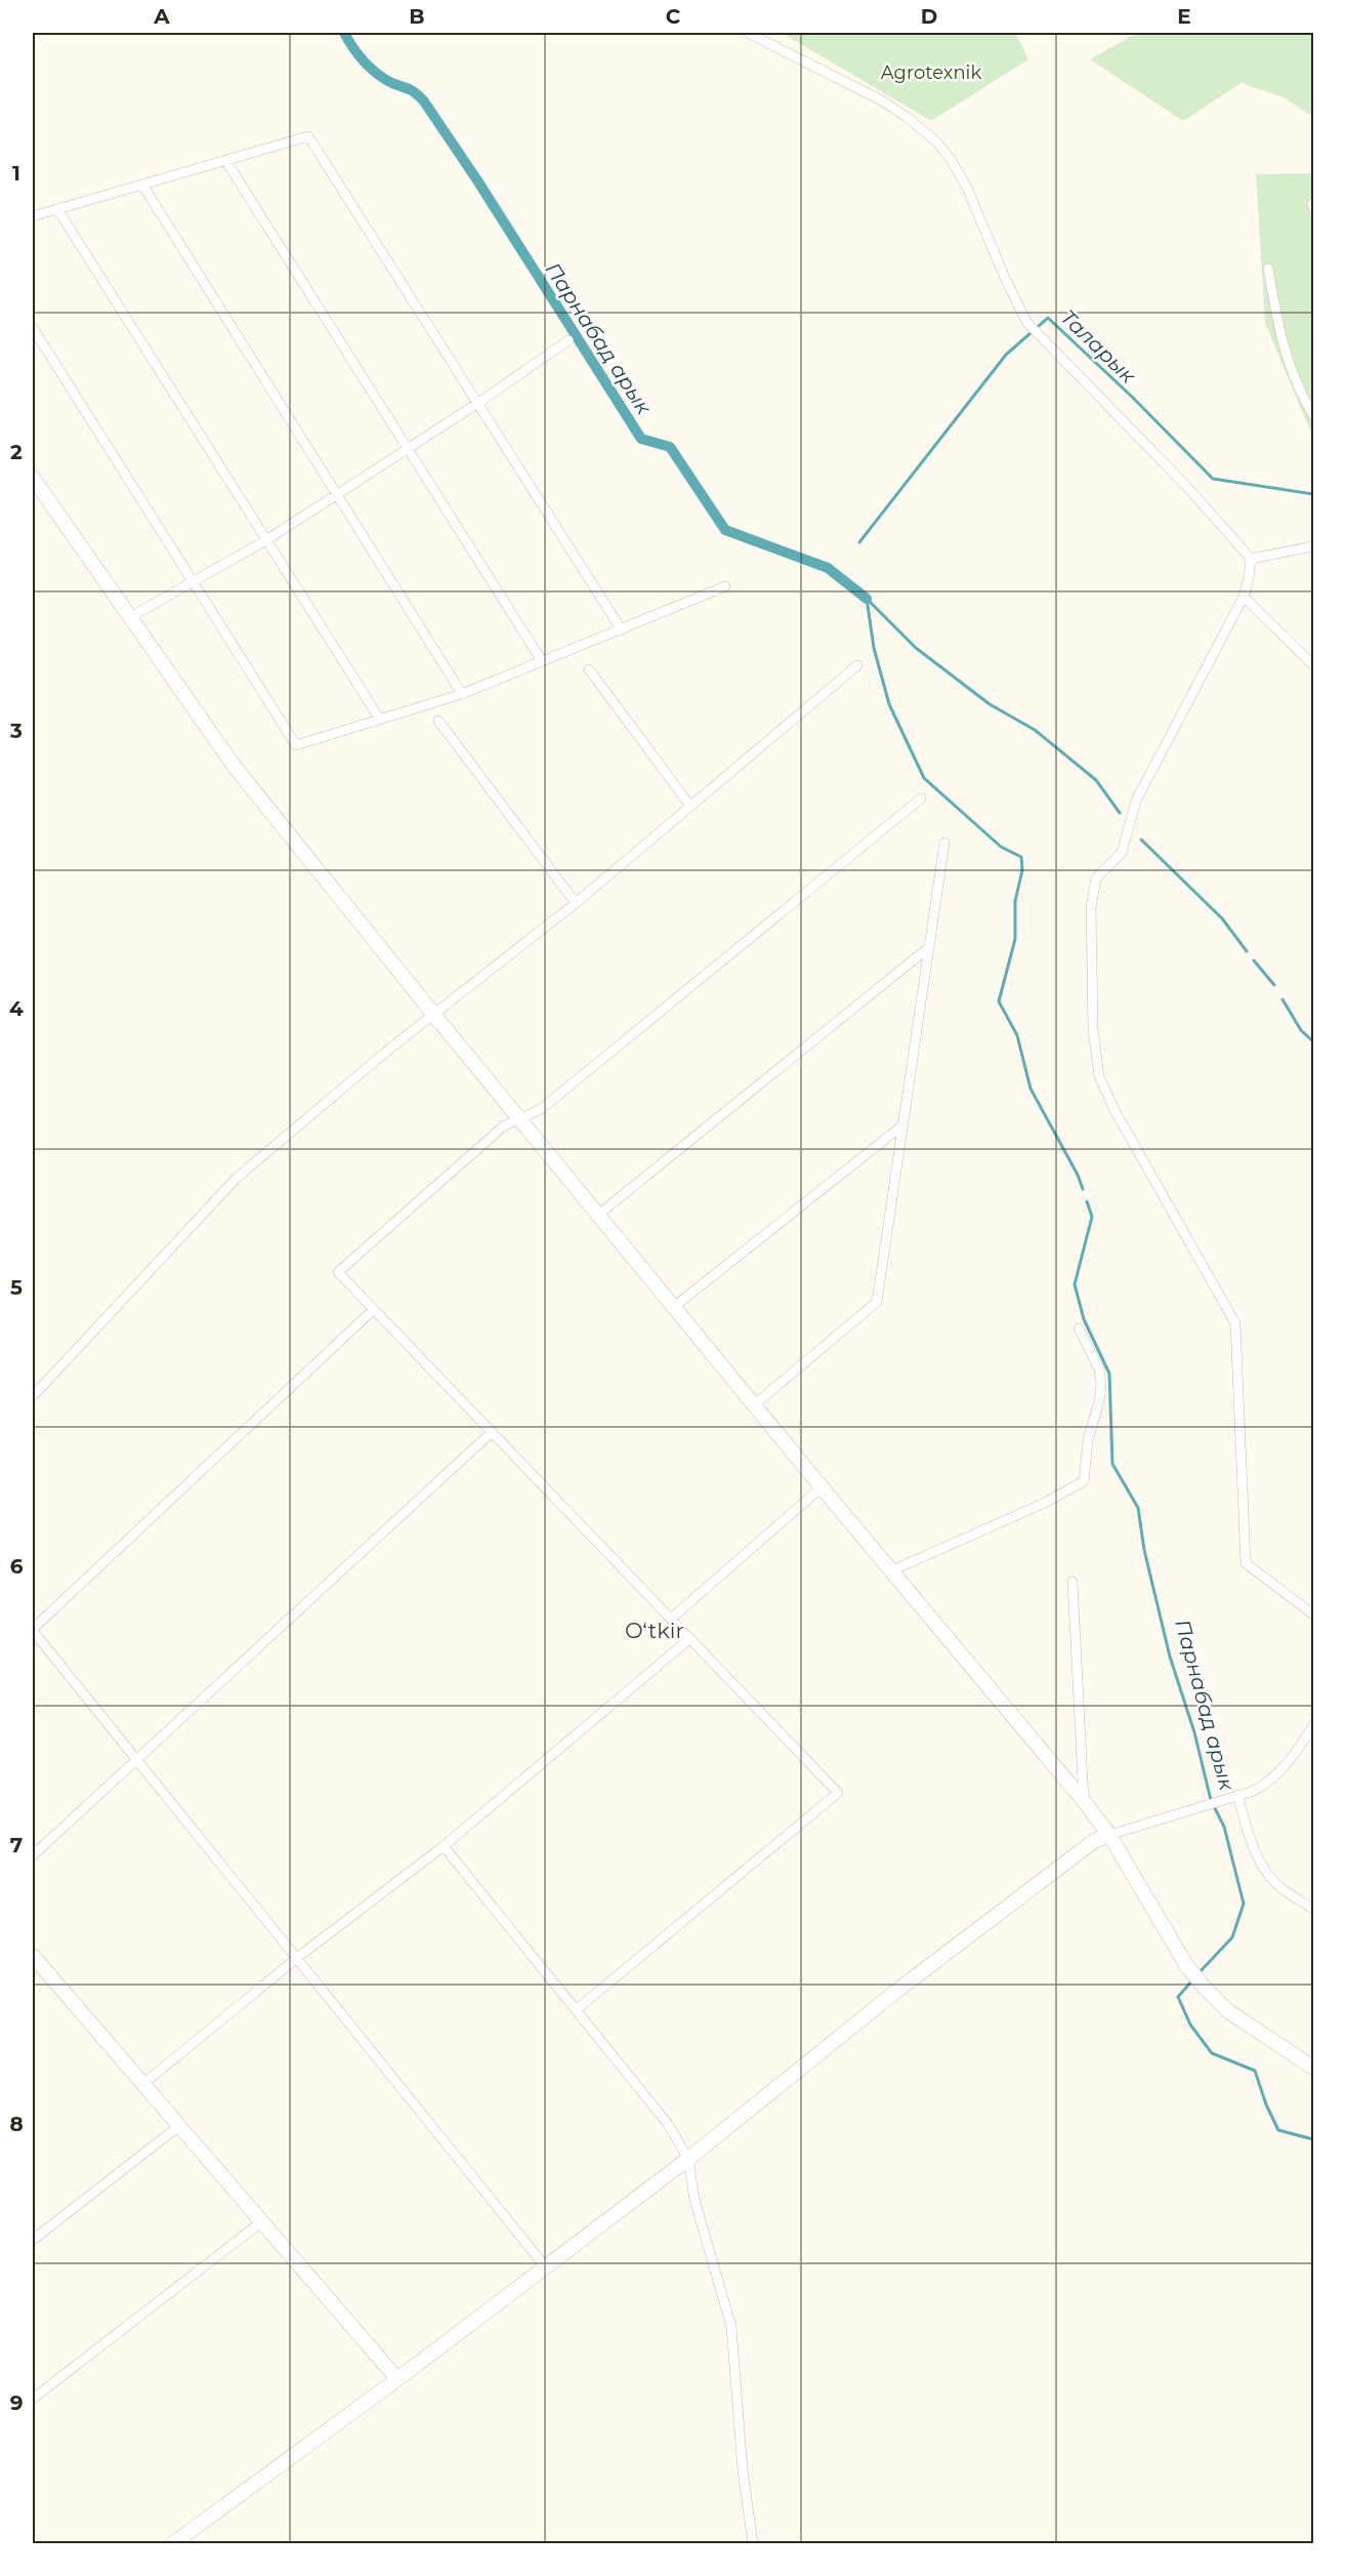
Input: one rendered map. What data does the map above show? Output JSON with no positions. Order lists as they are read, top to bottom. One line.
{"districts":["Oʻtkir"],"water":["Парнабад арык","Таларык"],"parks":["Agrotexnik"],"grid":{"columns":["A","B","C","D","E"],"rows":["1","2","3","4","5","6","7","8","9"]}}
